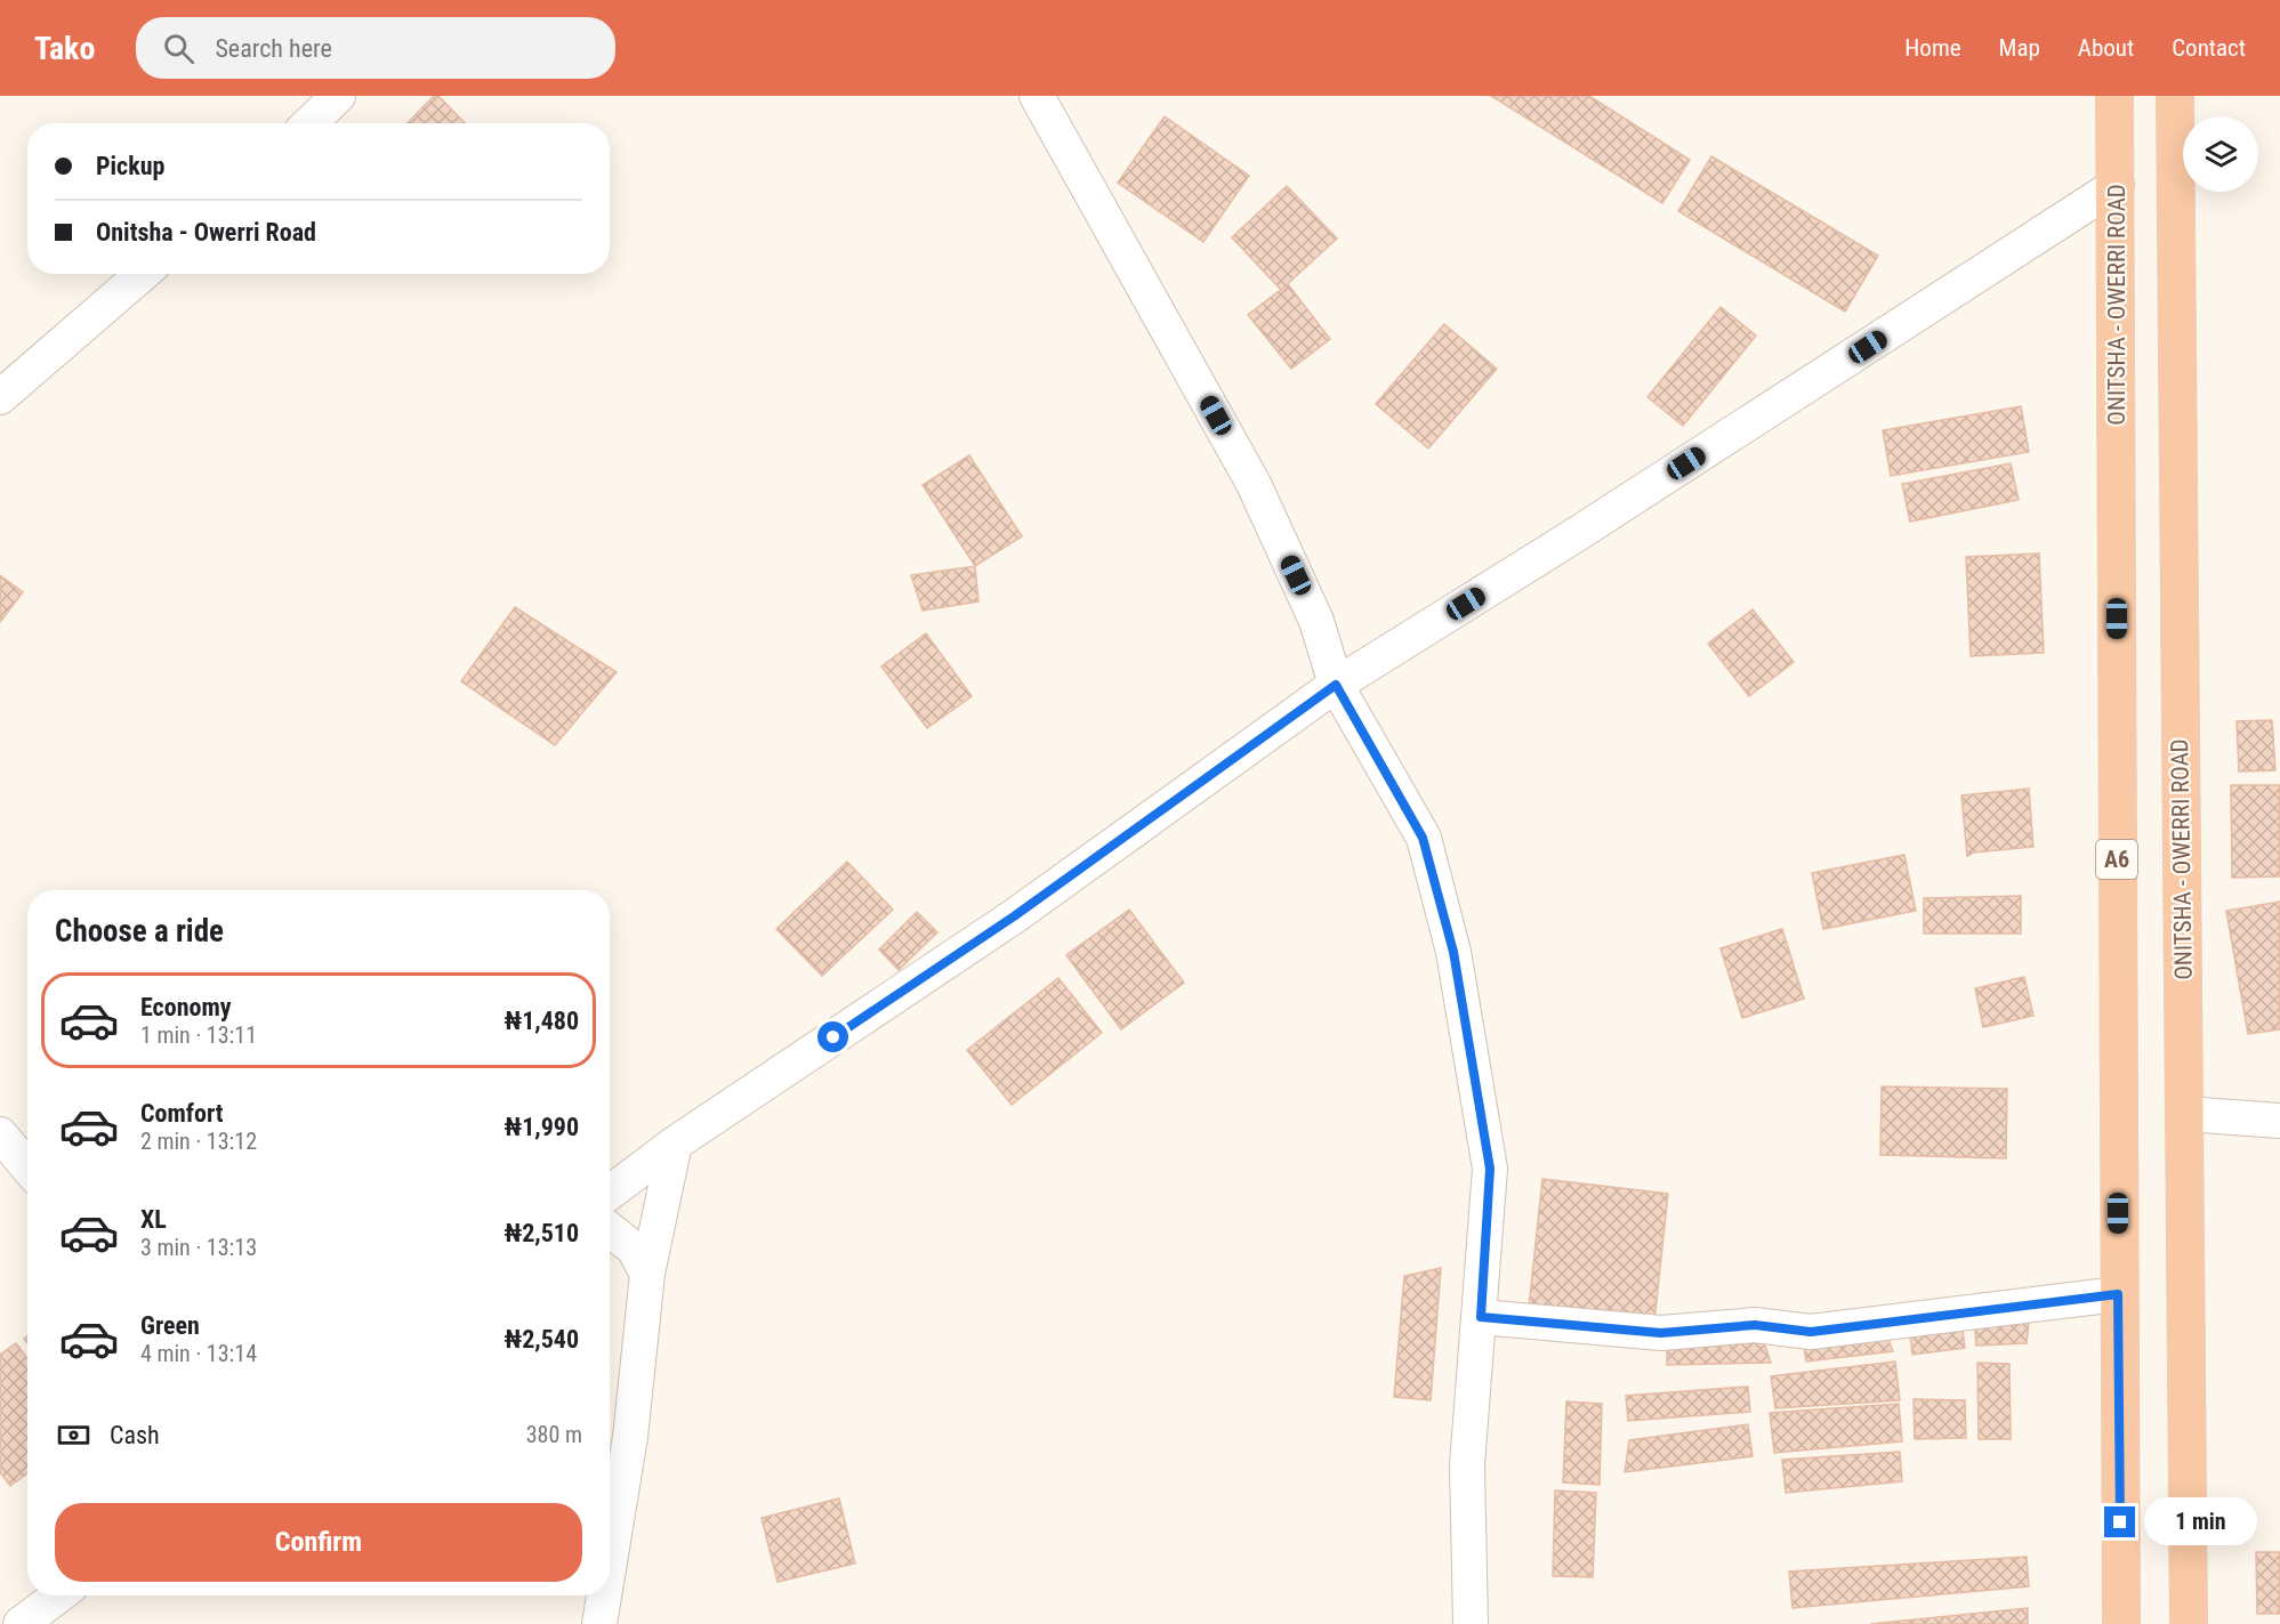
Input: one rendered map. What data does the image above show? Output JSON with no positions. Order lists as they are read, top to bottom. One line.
{"streets":{"highway":["ONITSHA - OWERRI ROAD","A6"]},"page":{"header":"Tako","search":"Search here","nav":["Home","Map","About","Contact"],"banner":["Pickup","Onitsha - Owerri Road"],"heading":"Choose a ride","list":[{"name":"Economy","note":"1 min · 13:11","value":"₦1,480"},{"name":"Comfort","note":"2 min · 13:12","value":"₦1,990"},{"name":"XL","note":"3 min · 13:13","value":"₦2,510"},{"name":"Green","note":"4 min · 13:14","value":"₦2,540"}],"pay":["Cash","380 m"],"buttons":"Confirm","bubble":"1 min"}}
